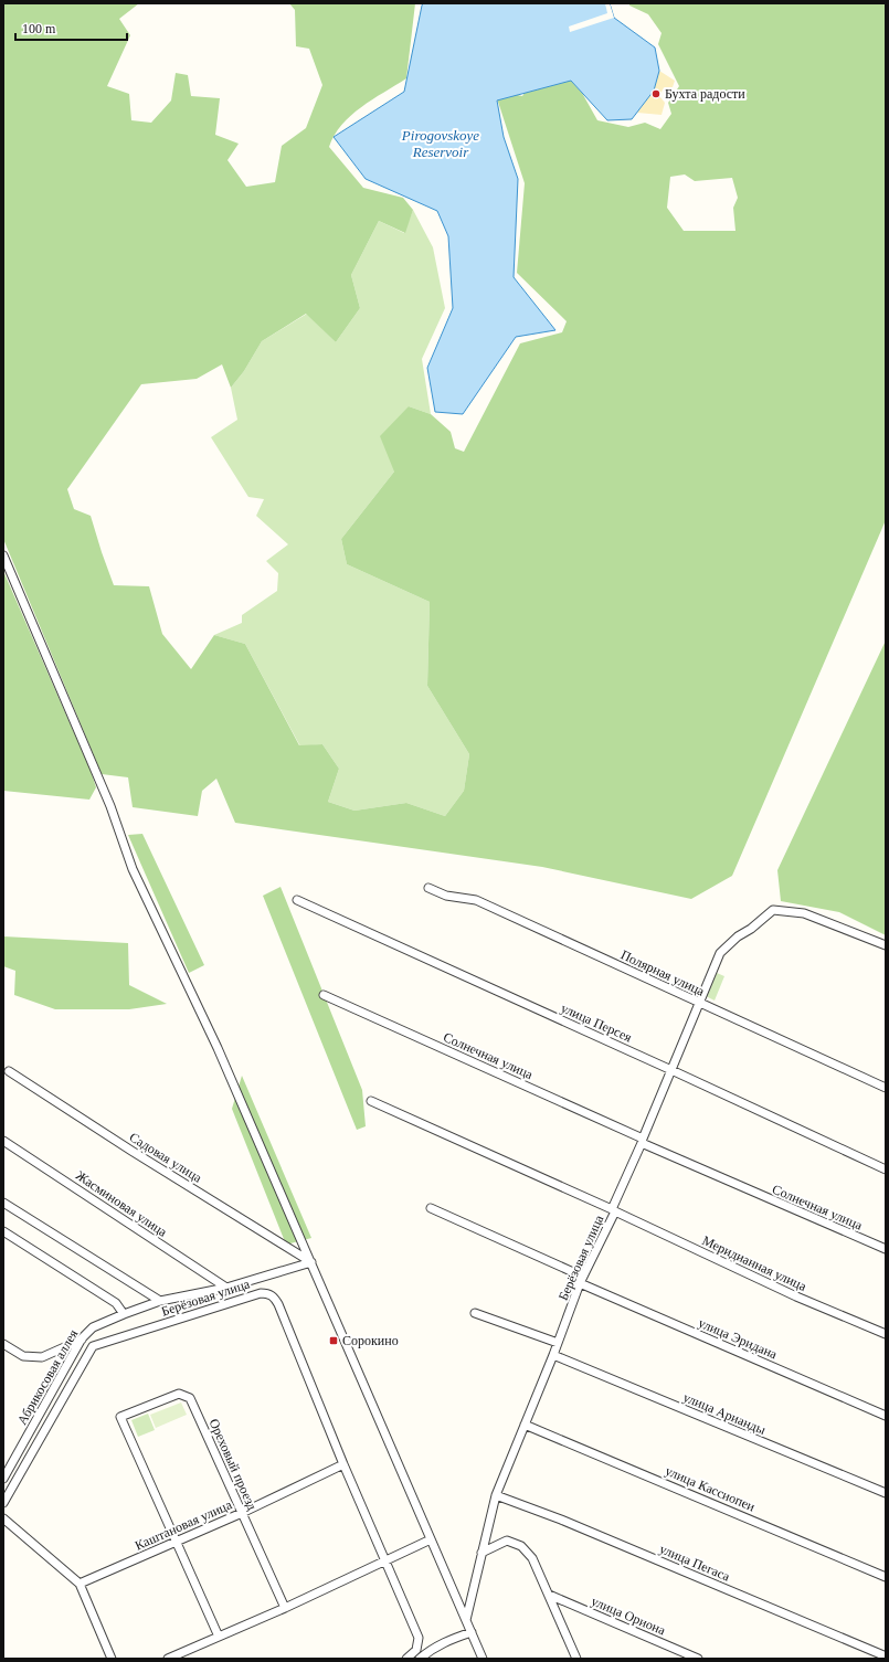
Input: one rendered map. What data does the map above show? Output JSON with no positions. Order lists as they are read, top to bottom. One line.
{"streets":{"street":["Полярная улица","улица Персея","Солнечная улица","Садовая улица","Жасминовая улица","Берёзовая улица","Меридианная улица","улица Эридана","Абрикосовая аллея","улица Арианды","Ореховый проезд","улица Кассиопеи","Каштановая улица","улица Пегаса","улица Ориона"]},"crossings":[["Полярная улица","Берёзовая улица"],["улица Персея","Берёзовая улица"],["Солнечная улица","Берёзовая улица"],["Садовая улица","Абрикосовая аллея"],["Жасминовая улица","Абрикосовая аллея"],["Берёзовая улица","Меридианная улица"],["Берёзовая улица","улица Эридана"],["Берёзовая улица","улица Арианды"],["Берёзовая улица","улица Кассиопеи"],["Берёзовая улица","Каштановая улица"],["Берёзовая улица","улица Пегаса"],["Ореховый проезд","Каштановая улица"]],"water":["Pirogovskoye Reservoir"],"places":{"other":["Бухта радости"],"transit":["Сорокино"]},"scale_bar":"100 m"}
